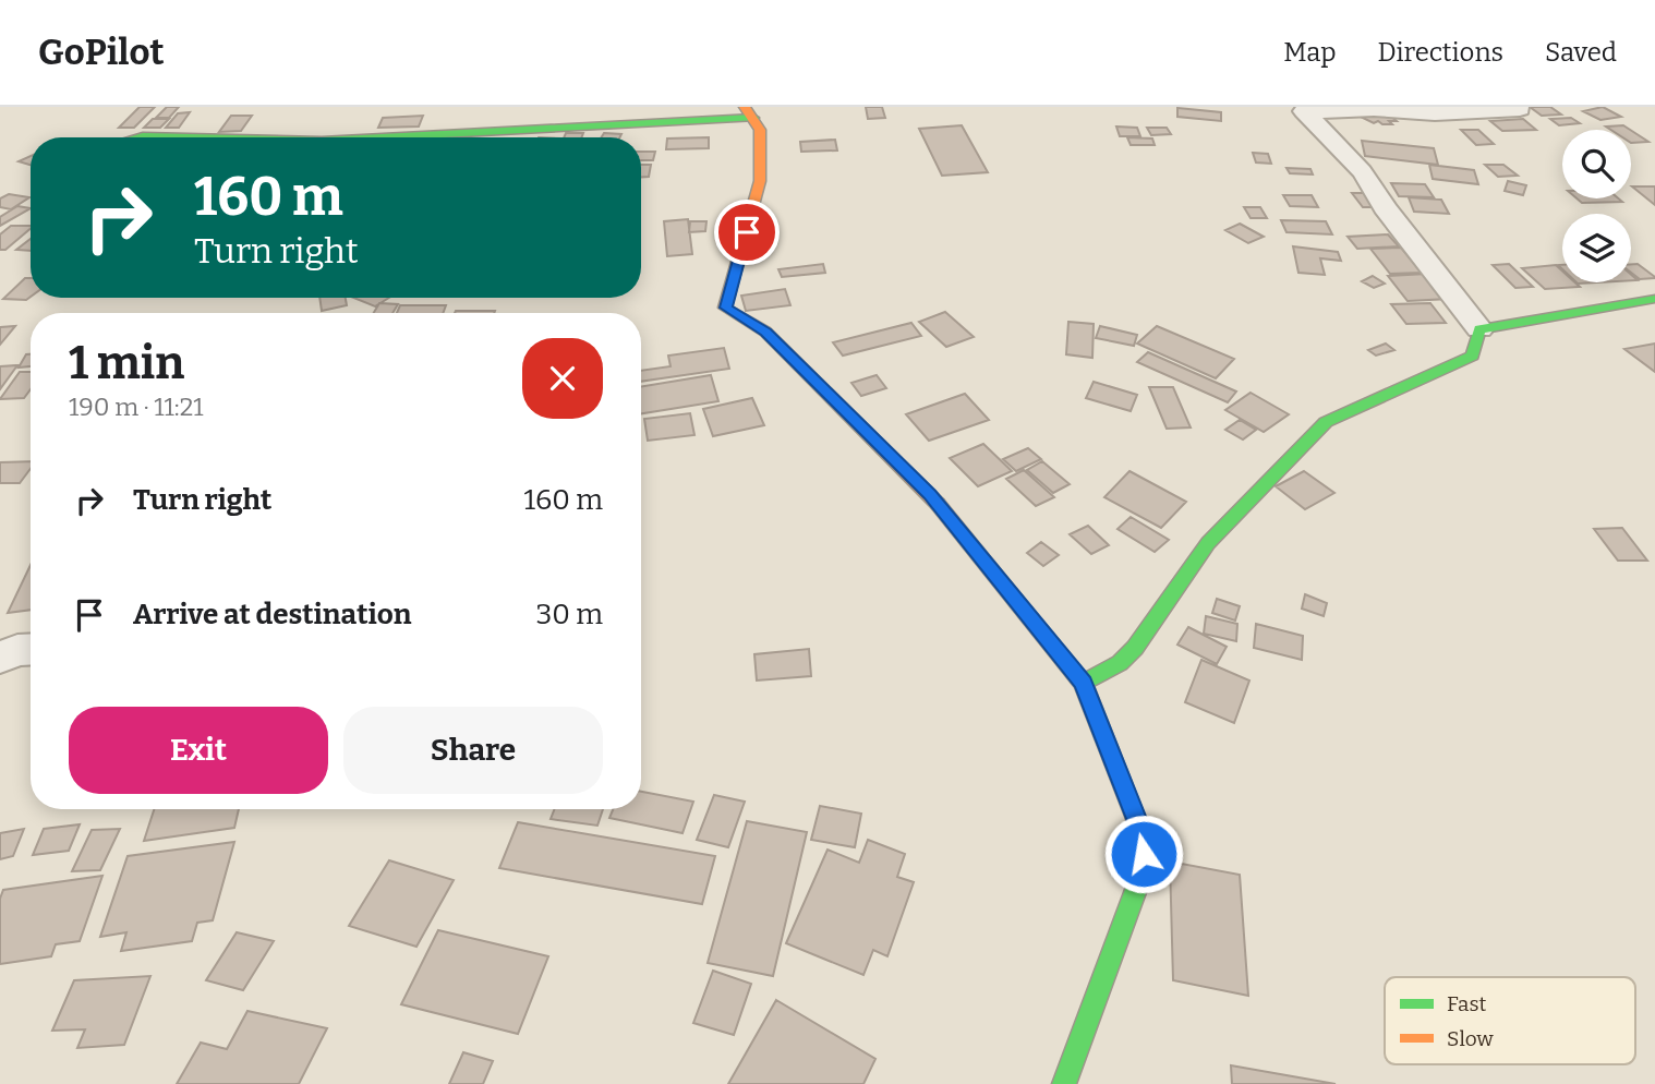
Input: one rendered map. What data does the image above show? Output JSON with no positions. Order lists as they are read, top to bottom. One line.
{"legend":["Fast","Slow"],"page":{"header":"GoPilot","nav":["Map","Directions","Saved"],"turn":["160 m","Turn right"],"heading":["1 min","190 m · 11:21"],"list":[{"name":"Turn right","value":"160 m"},{"name":"Arrive at destination","value":"30 m"}],"buttons":["Exit","Share"]}}
